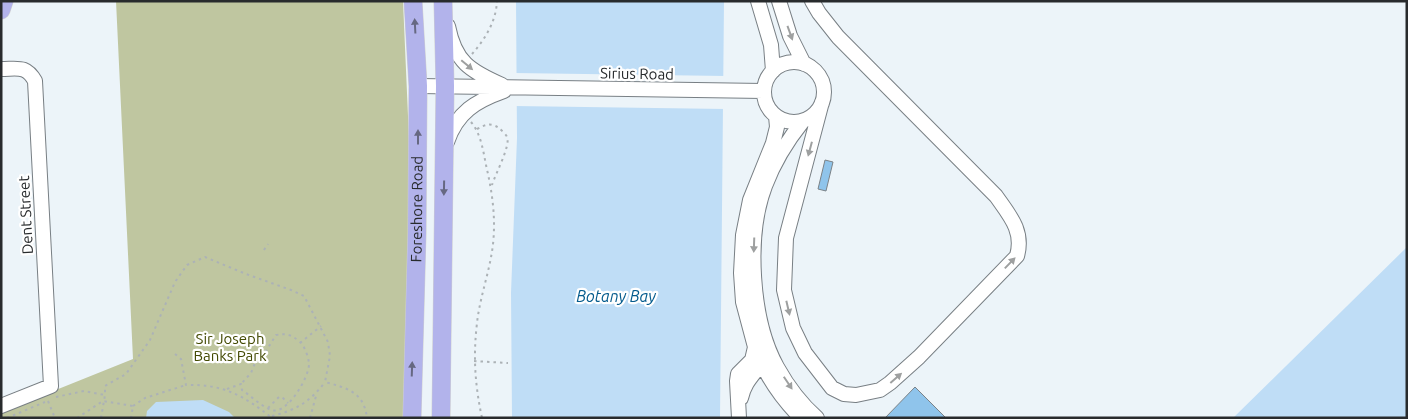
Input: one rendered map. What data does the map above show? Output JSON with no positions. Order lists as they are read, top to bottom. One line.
{"streets":{"main road":["Foreshore Road"],"street":["Sirius Road","Dent Street"]},"crossings":[["Sirius Road","Foreshore Road"]],"water":["Botany Bay"],"parks":["Sir Joseph Banks Park"]}
